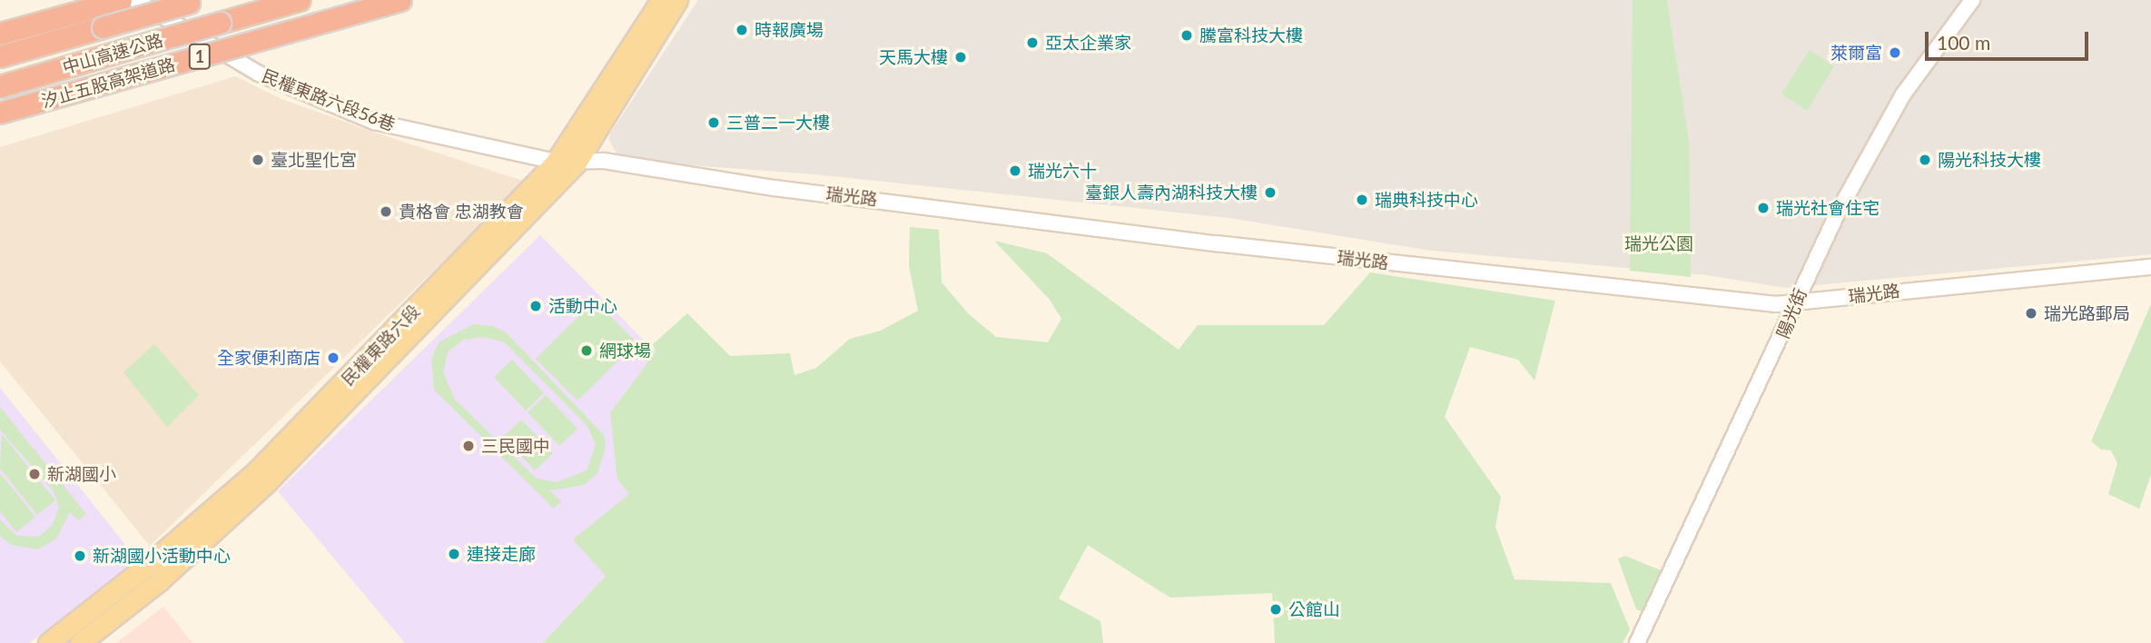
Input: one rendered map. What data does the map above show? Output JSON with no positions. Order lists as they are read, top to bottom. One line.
{"streets":{"highway":["中山高速公路","1","汐止五股高架道路"],"main road":["民權東路六段"],"street":["民權東路六段56巷","瑞光路","陽光街"]},"crossings":[["民權東路六段56巷","瑞光路"],["民權東路六段56巷","民權東路六段"],["瑞光路","陽光街"],["瑞光路","民權東路六段"]],"parks":["瑞光公園"],"places":["時報廣場","騰富科技大樓","亞太企業家","萊爾富","天馬大樓","三普二一大樓","臺北聖化宮","陽光科技大樓","瑞光六十","臺銀人壽內湖科技大樓","瑞典科技中心","瑞光社會住宅","貴格會 忠湖教會","活動中心","瑞光路郵局","網球場","全家便利商店","三民國中","新湖國小","連接走廊","新湖國小活動中心","公館山"],"scale_bar":"100 m"}
